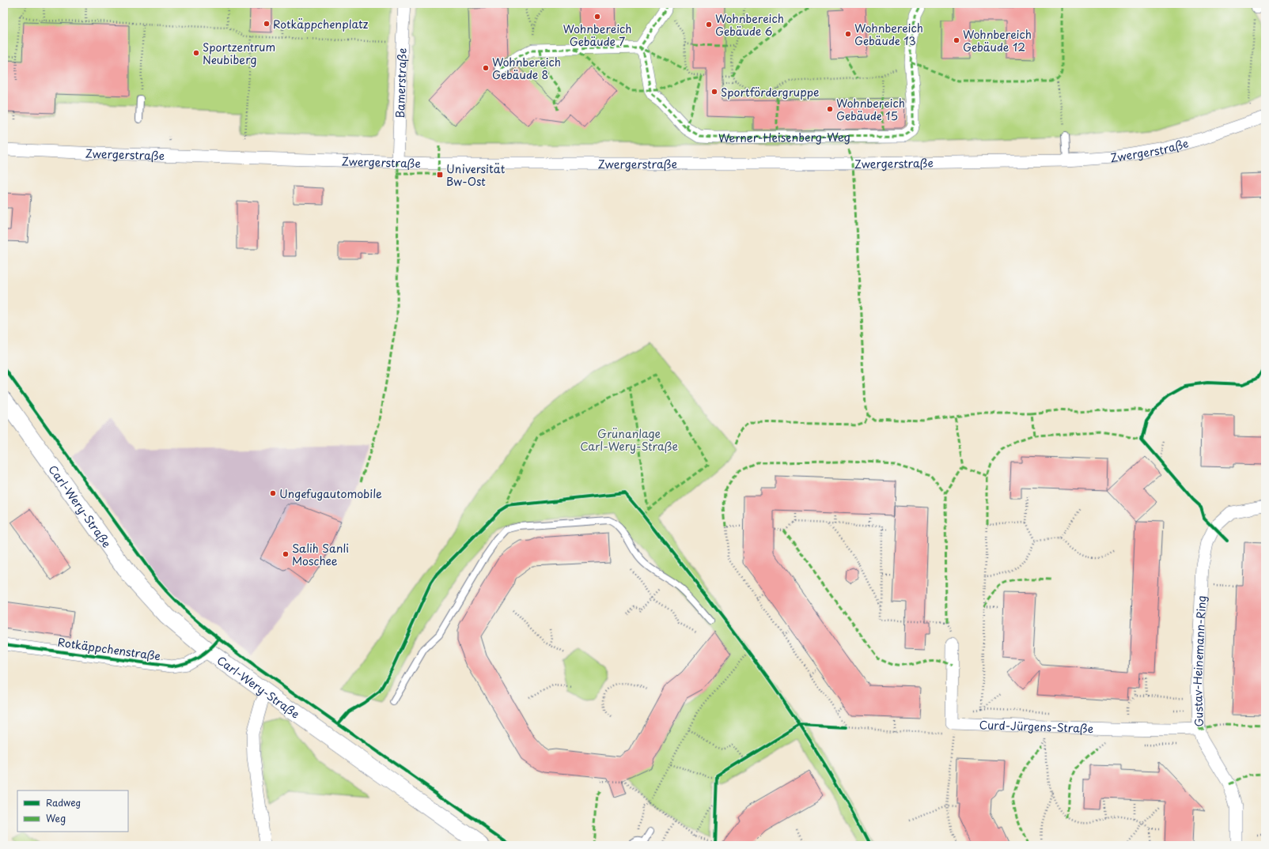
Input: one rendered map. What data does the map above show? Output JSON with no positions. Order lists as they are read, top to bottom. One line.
{"streets":{"main road":["Carl-Wery-Straße"],"street":["Bamerstraße","Werner-Heisenberg-Weg","Zwergerstraße","Rotkäppchenstraße","Gustav-Heinemann-Ring","Curd-Jürgens-Straße"]},"crossings":[["Bamerstraße","Zwergerstraße"],["Carl-Wery-Straße","Rotkäppchenstraße"],["Gustav-Heinemann-Ring","Curd-Jürgens-Straße"]],"parks":["Grünanlage Carl-Wery-Straße"],"places":{"other":["Wohnbereich Gebäude 7","Rotkäppchenplatz","Wohnbereich Gebäude 6","Wohnbereich Gebäude 13","Wohnbereich Gebäude 12","Sportzentrum Neubiberg","Wohnbereich Gebäude 8","Sportfördergruppe","Wohnbereich Gebäude 15","Ungefugautomobile","Salih Sanli Moschee"],"transit":["Universität Bw-Ost"]},"legend":["Radweg","Weg"]}
